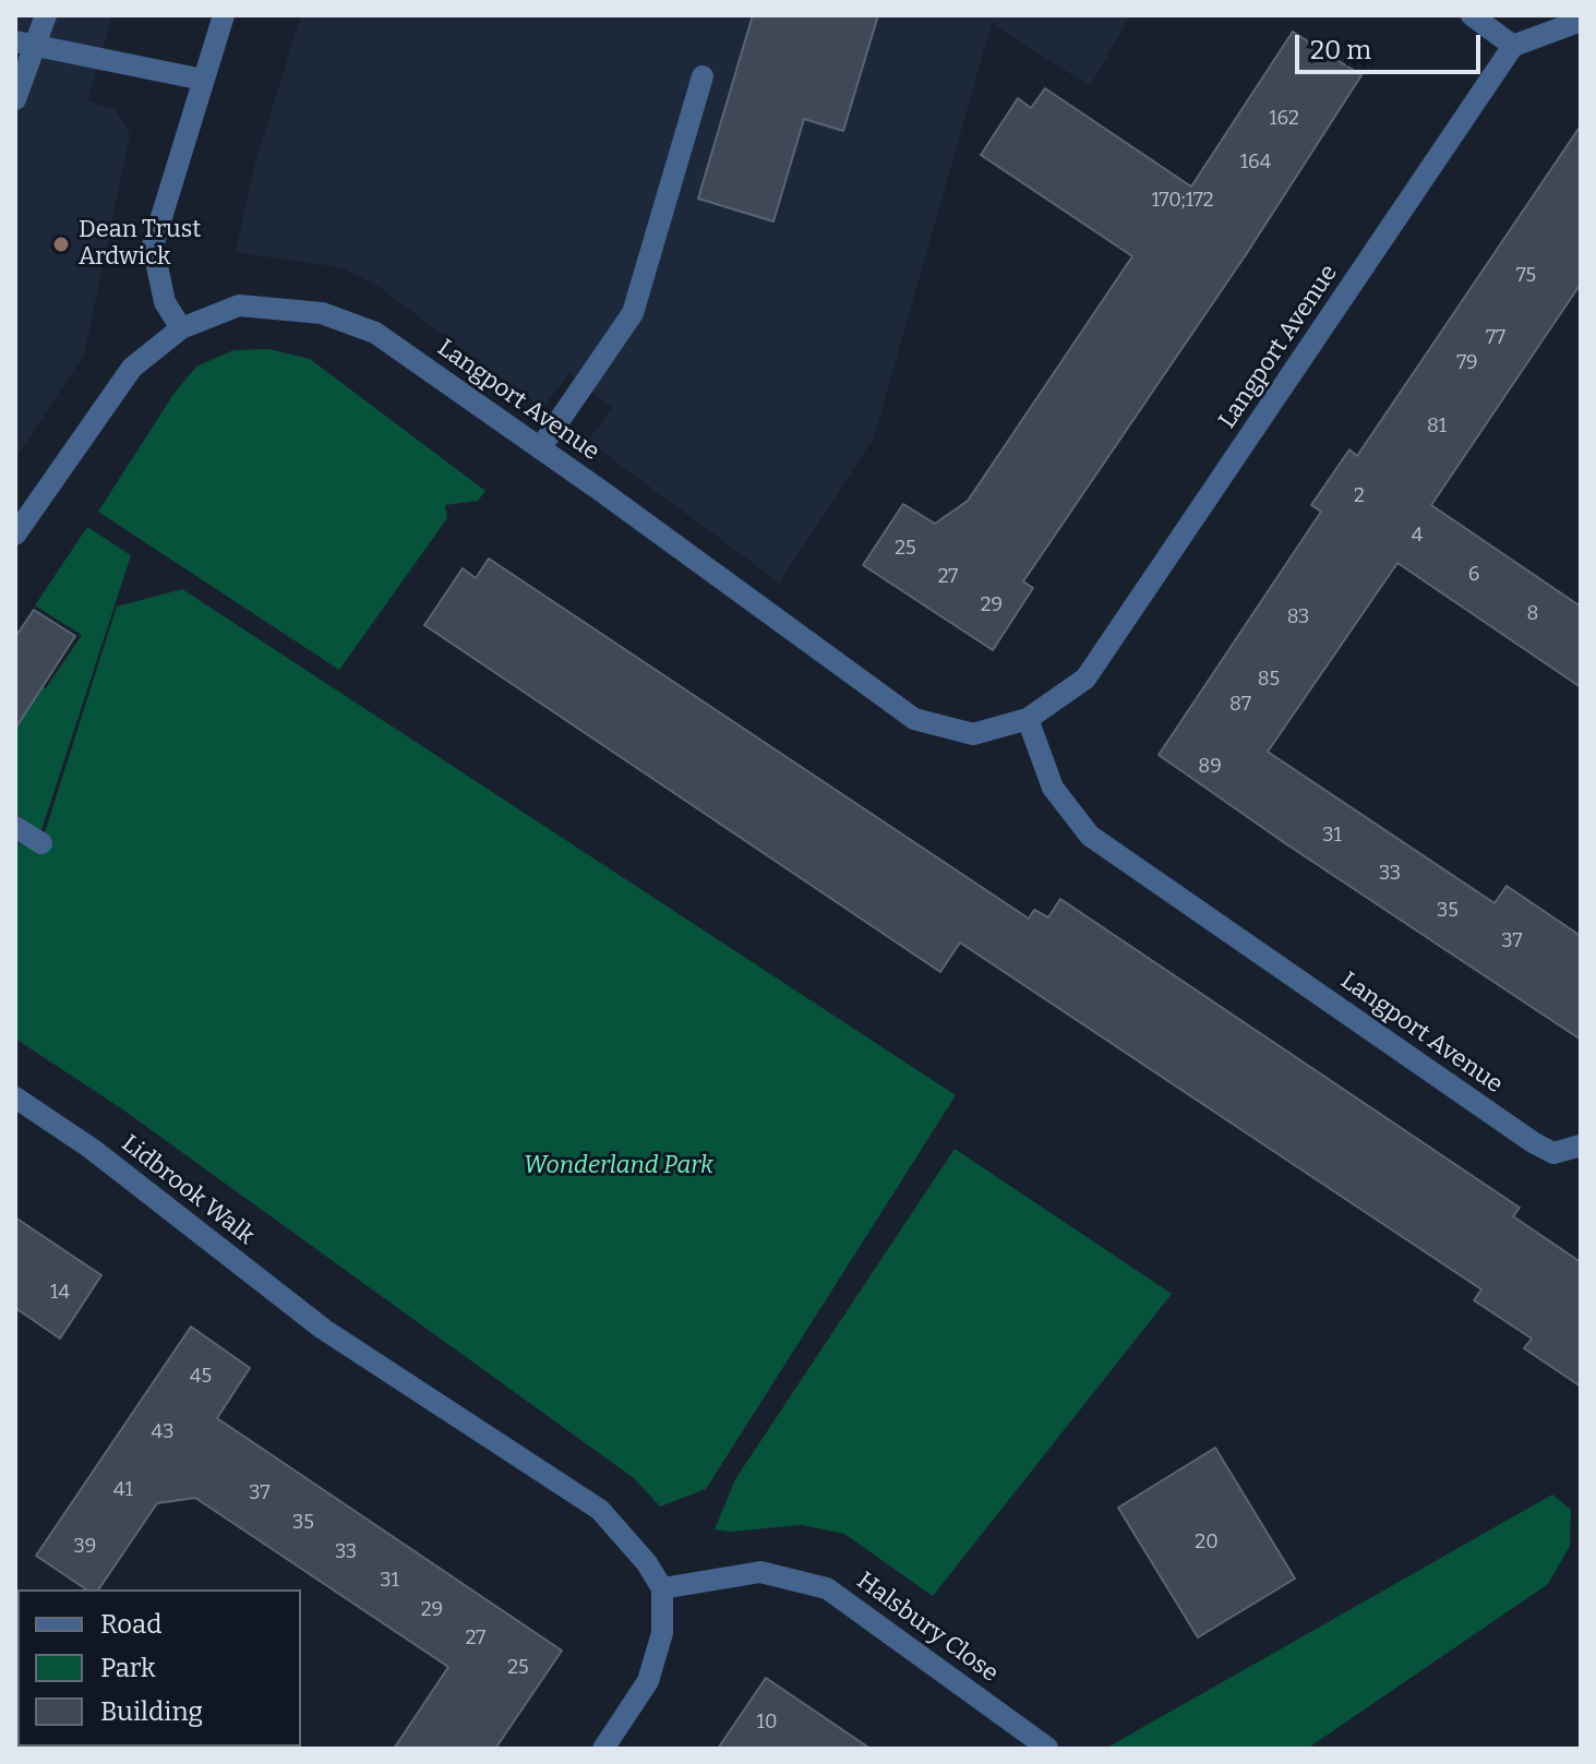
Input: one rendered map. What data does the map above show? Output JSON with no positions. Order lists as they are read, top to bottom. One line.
{"streets":{"street":["Langport Avenue","Lidbrook Walk","Halsbury Close"]},"crossings":[["Lidbrook Walk","Halsbury Close"]],"parks":["Wonderland Park"],"places":["Dean Trust Ardwick"],"house_numbers":["162","164","170;172","75","77","79","81","2","4","25","6","27","29","8","83","85","87","89","31","33","35","37","14","45","43","41","37","35","20","39","33","31","29","27","25","10"],"legend":["Road","Park","Building"],"scale_bar":"20 m"}
